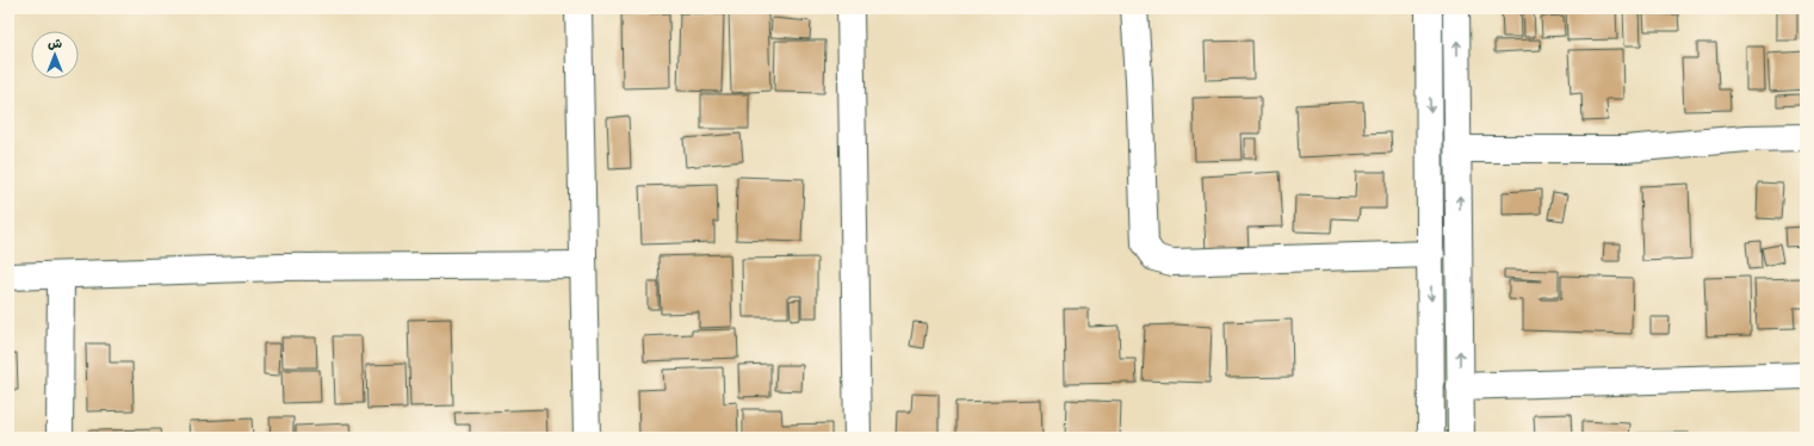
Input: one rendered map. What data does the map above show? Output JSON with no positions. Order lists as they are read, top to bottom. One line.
{"north":"top"}
